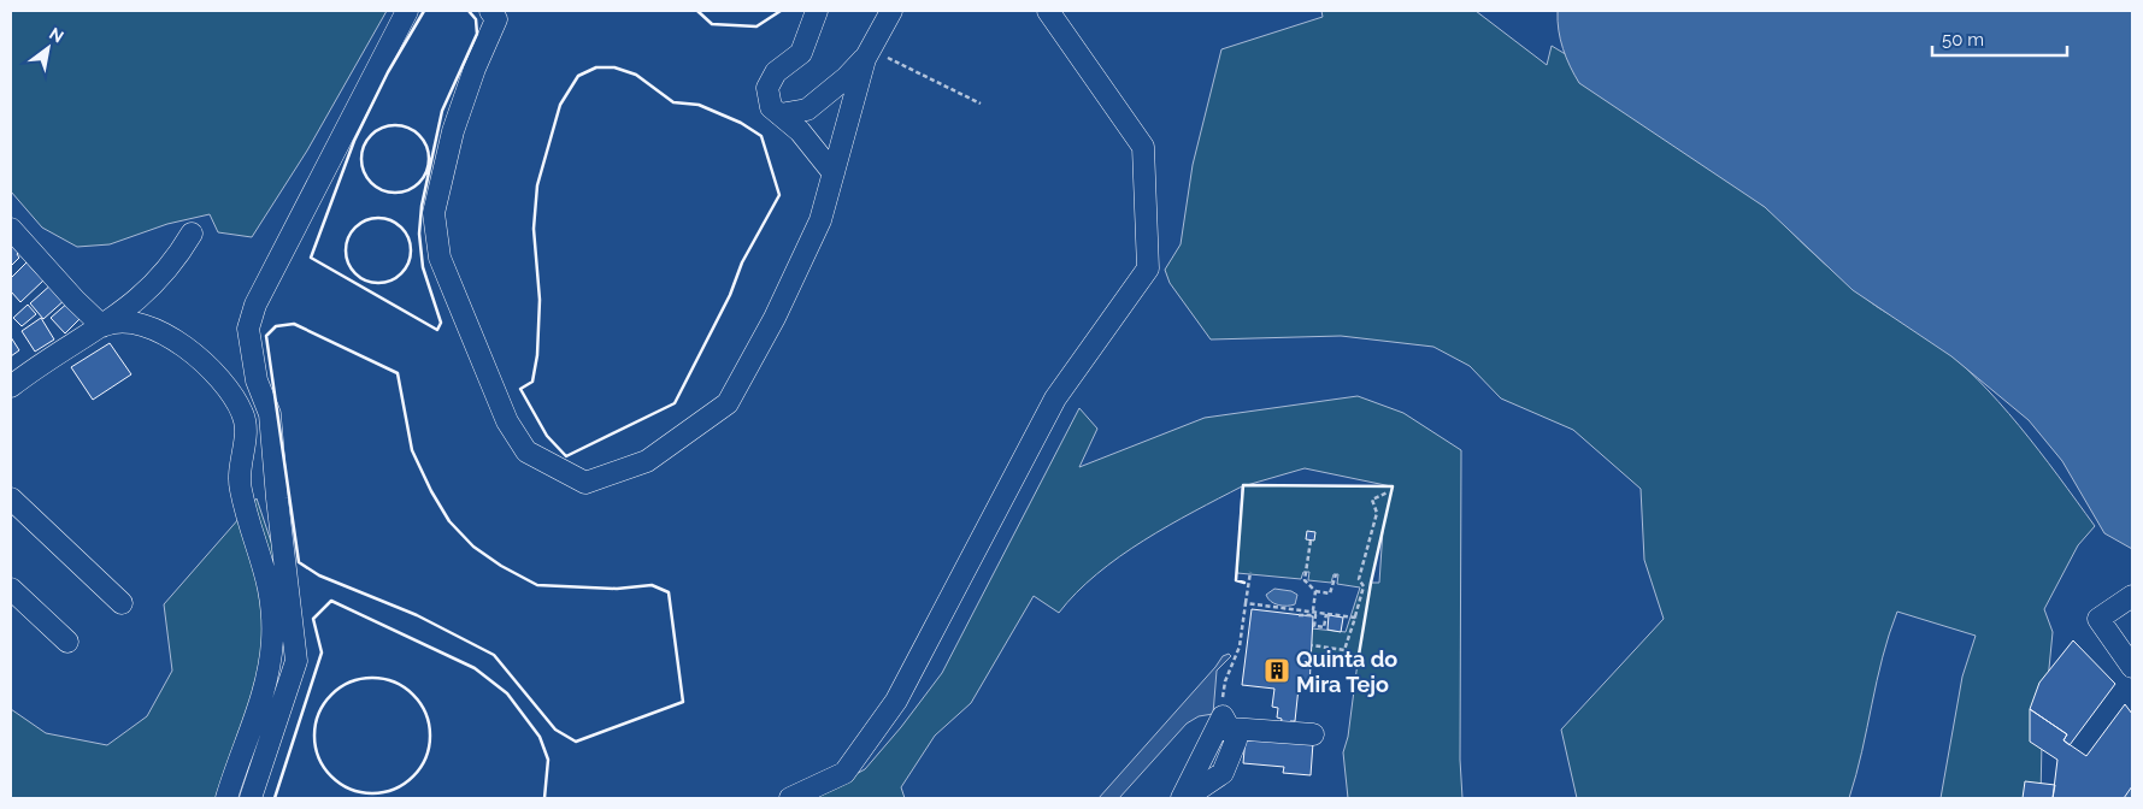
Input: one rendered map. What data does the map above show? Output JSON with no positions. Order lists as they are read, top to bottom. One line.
{"places":{"building":["Quinta do Mira Tejo"]},"scale_bar":"50 m","north":"top right"}
